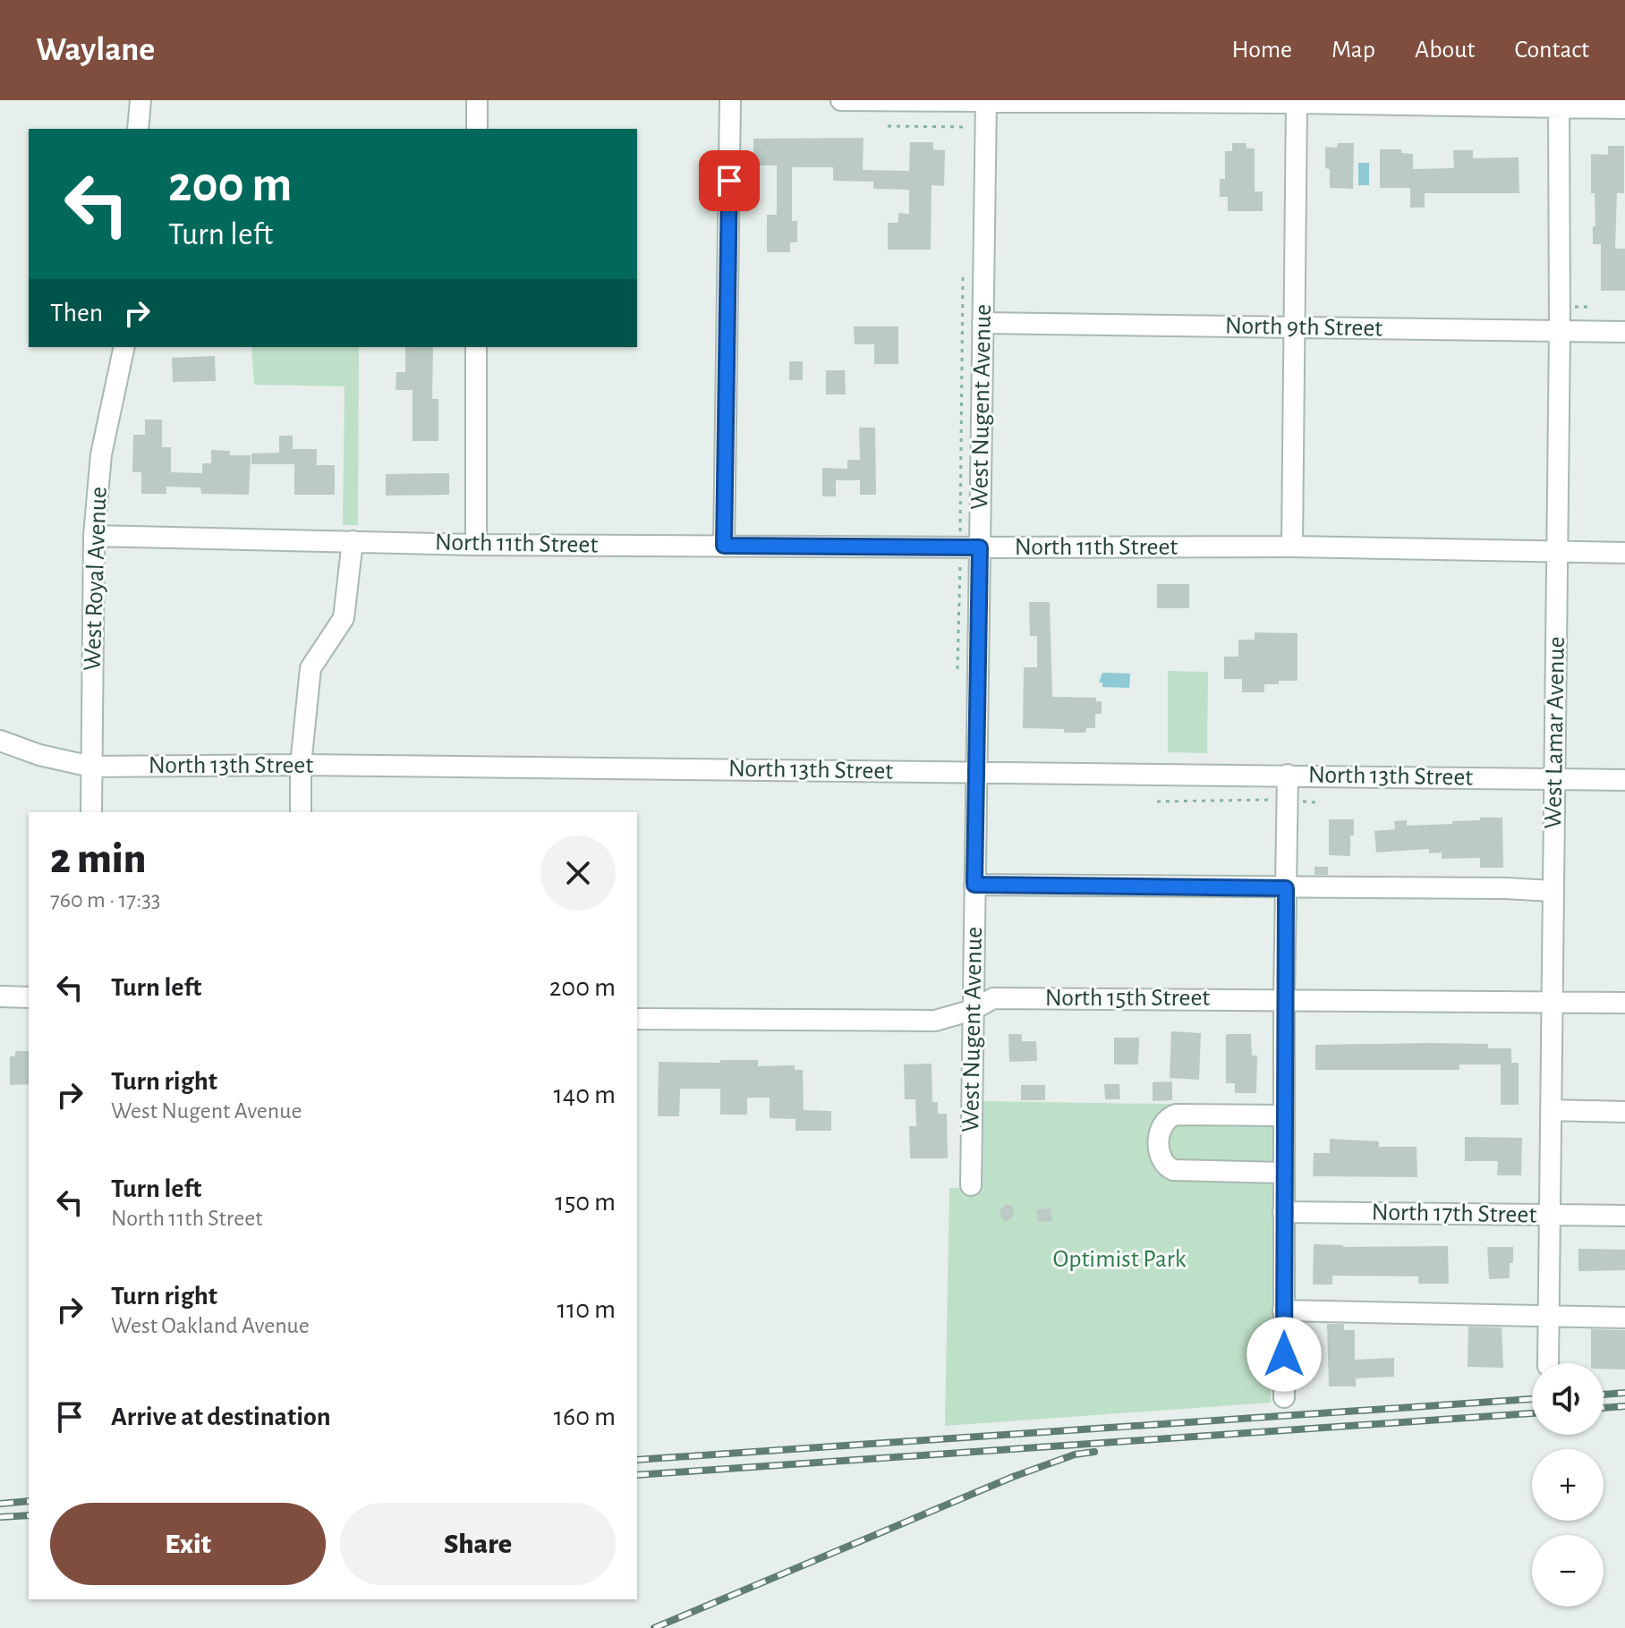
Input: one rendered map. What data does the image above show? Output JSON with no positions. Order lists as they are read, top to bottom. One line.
{"streets":{"street":["North 9th Street","West Nugent Avenue","North 11th Street","West Royal Avenue","West Lamar Avenue","North 13th Street","North 15th Street","North 17th Street"]},"crossings":[["North 9th Street","West Nugent Avenue"],["North 9th Street","West Lamar Avenue"],["West Nugent Avenue","North 11th Street"],["West Nugent Avenue","North 13th Street"],["West Nugent Avenue","North 15th Street"],["North 11th Street","West Royal Avenue"],["North 11th Street","West Lamar Avenue"],["West Royal Avenue","North 13th Street"],["West Lamar Avenue","North 13th Street"],["West Lamar Avenue","North 15th Street"],["West Lamar Avenue","North 17th Street"]],"parks":["Optimist Park"],"page":{"header":"Waylane","nav":["Home","Map","About","Contact"],"turn":["200 m","Turn left"],"then":"Then","heading":["2 min","760 m · 17:33"],"list":[{"name":"Turn left","value":"200 m"},{"name":"Turn right","note":"West Nugent Avenue","value":"140 m"},{"name":"Turn left","note":"North 11th Street","value":"150 m"},{"name":"Turn right","note":"West Oakland Avenue","value":"110 m"},{"name":"Arrive at destination","value":"160 m"}],"map_buttons":["+","−"],"buttons":["Exit","Share"]}}
